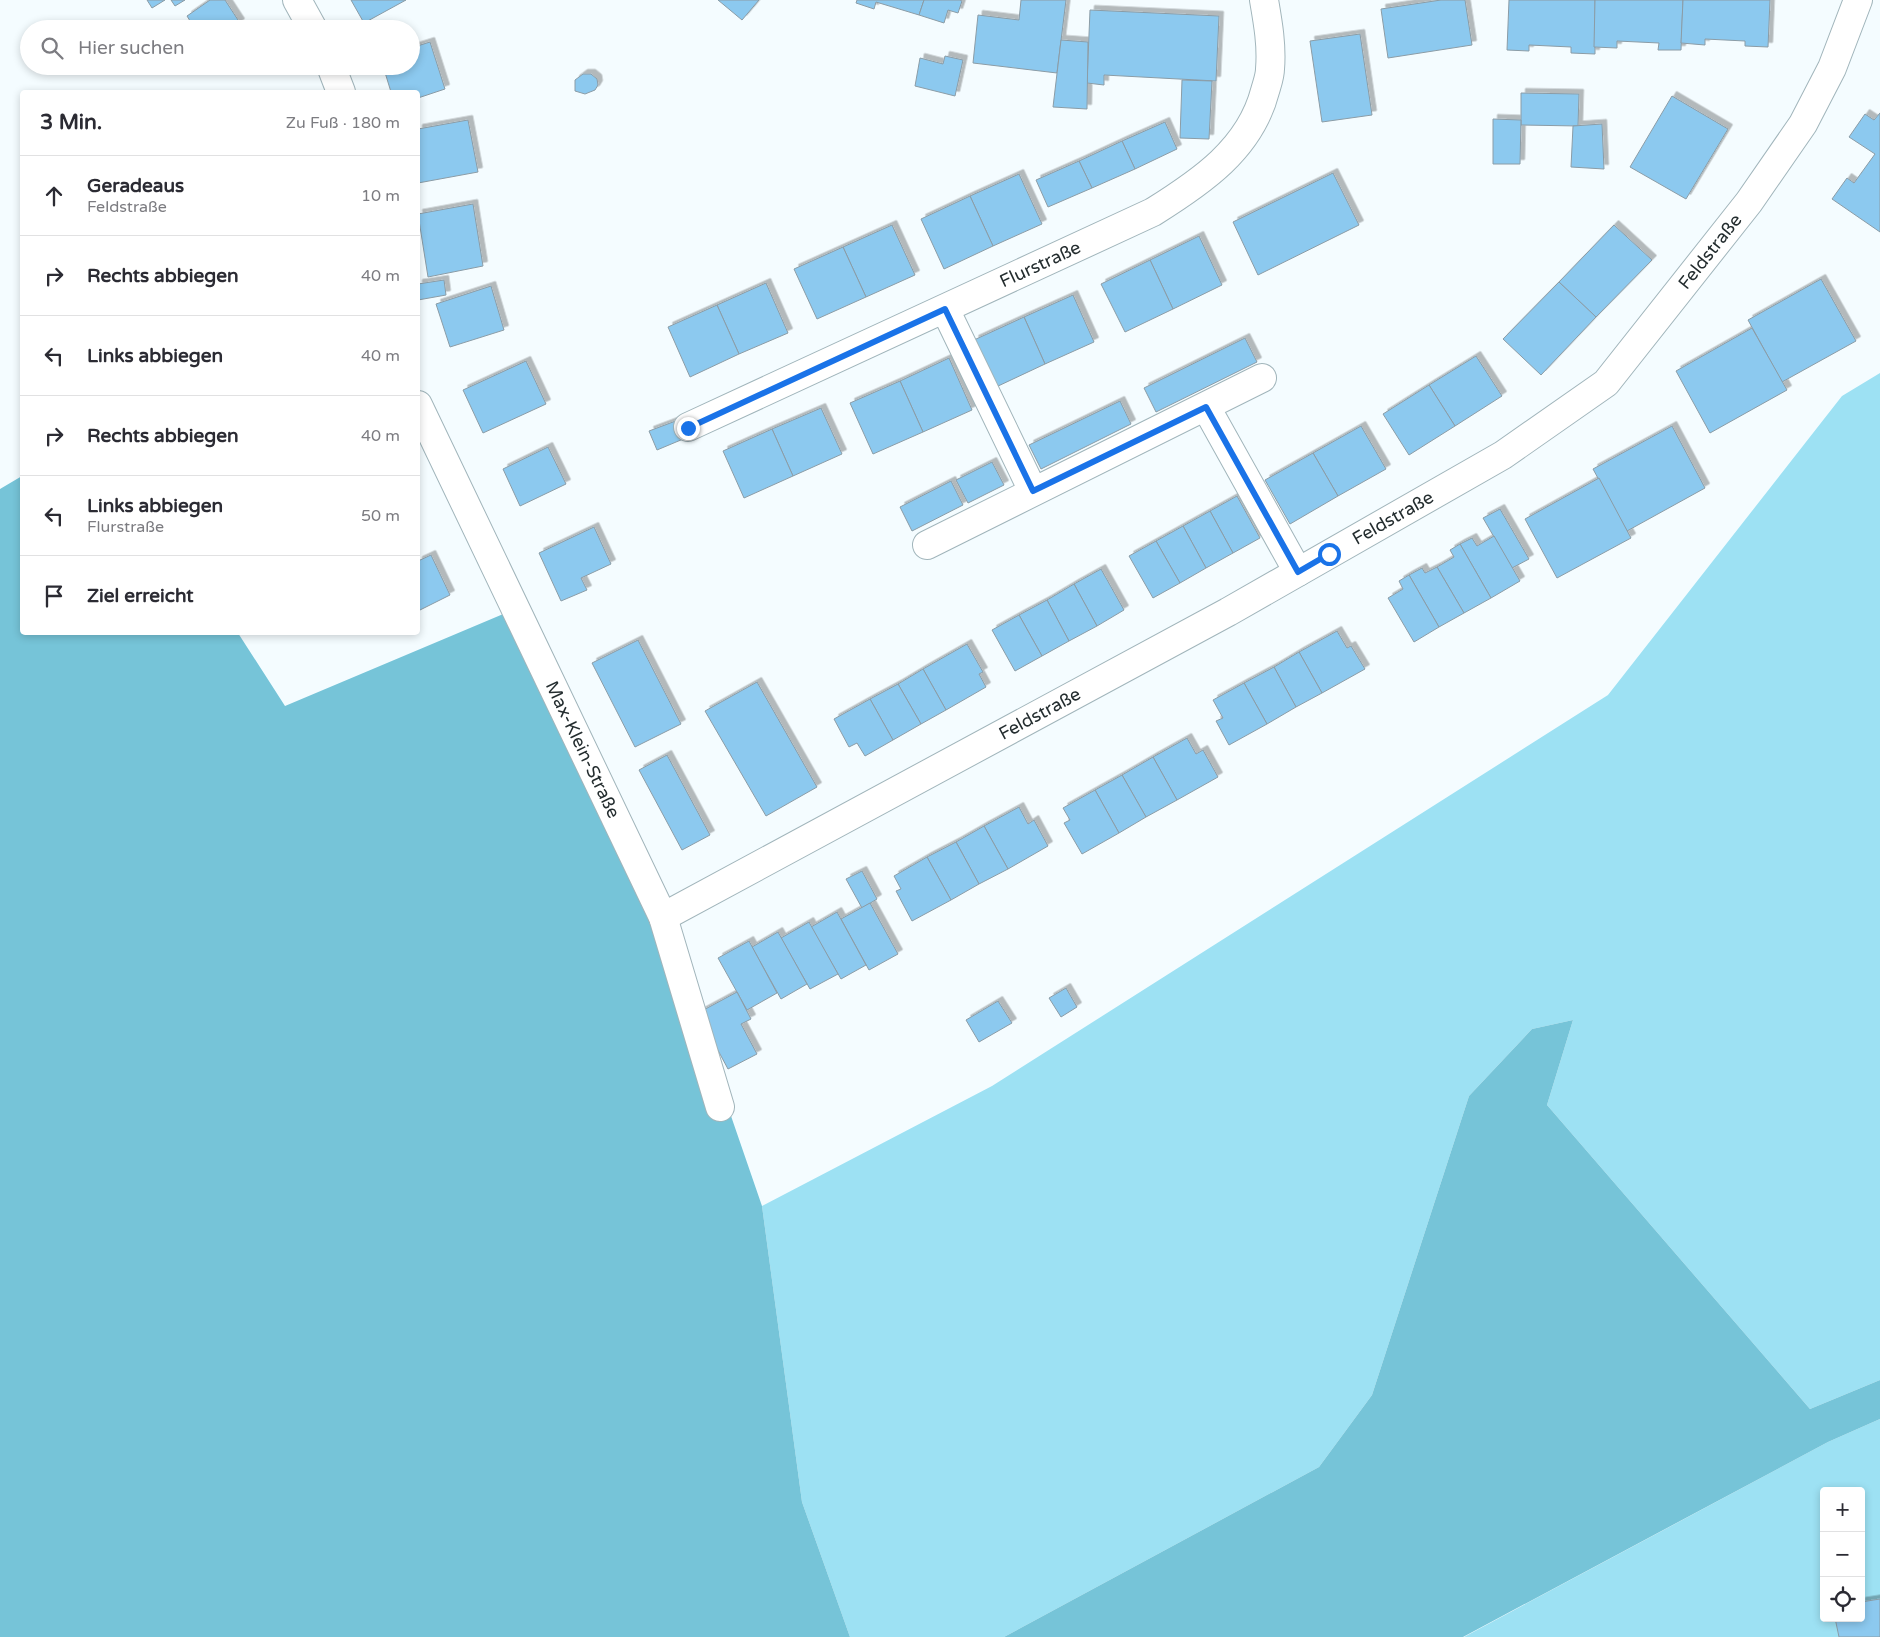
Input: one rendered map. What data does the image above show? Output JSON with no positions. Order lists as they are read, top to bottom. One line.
{"streets":{"street":["Feldstraße","Flurstraße","Max-Klein-Straße"]},"crossings":[["Feldstraße","Max-Klein-Straße"]],"page":{"search":"Hier suchen","heading":["3 Min.","Zu Fuß · 180 m"],"list":[["Geradeaus","Feldstraße","10 m"],["Rechts abbiegen","40 m"],["Links abbiegen","40 m"],["Rechts abbiegen","40 m"],["Links abbiegen","Flurstraße","50 m"],"Ziel erreicht"],"map_buttons":["+","−"]}}
